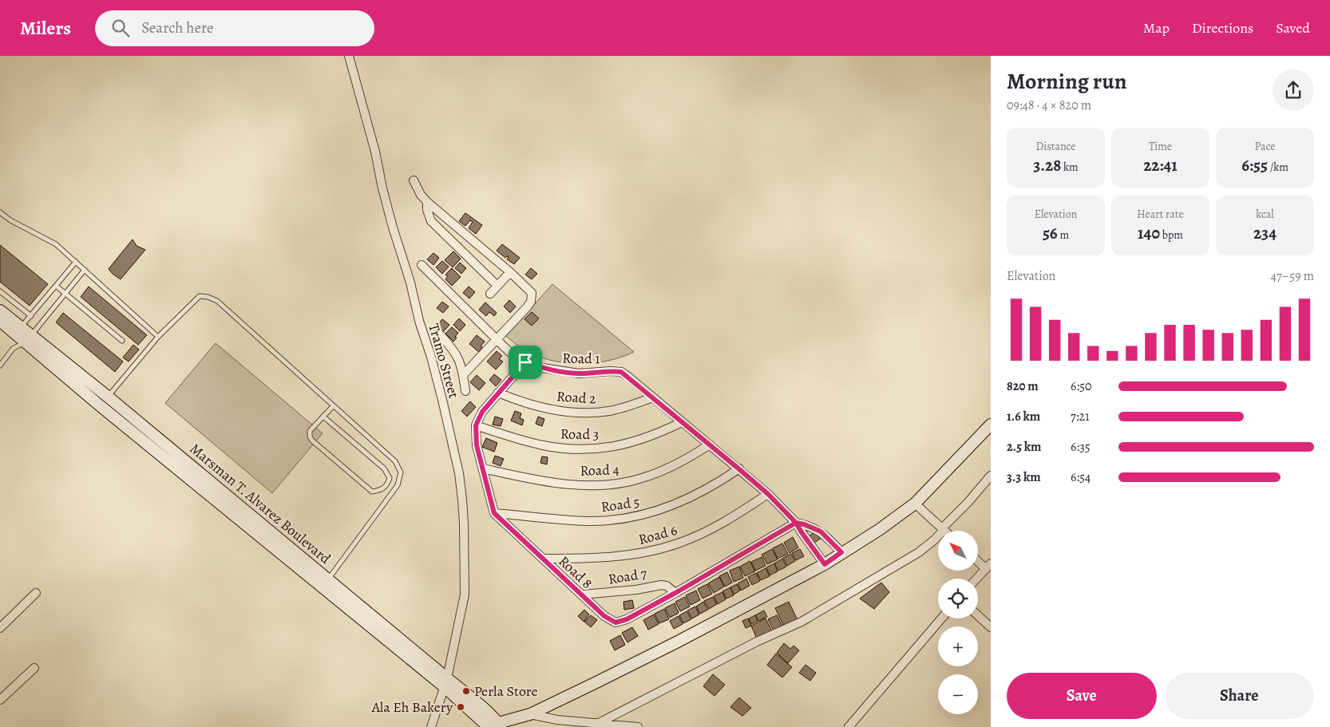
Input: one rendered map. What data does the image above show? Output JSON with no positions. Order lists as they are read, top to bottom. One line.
{"streets":{"street":["Road 1","Tramo Street","Road 2","Road 3","Road 4","Marsman T. Alvarez Boulevard","Road 5","Road 6","Road 8","Road 7"]},"crossings":[["Road 1","Road 2"],["Road 1","Road 3"],["Road 1","Road 4"],["Road 1","Road 5"],["Road 1","Road 6"],["Road 1","Road 8"],["Tramo Street","Marsman T. Alvarez Boulevard"],["Road 5","Road 8"],["Road 6","Road 8"],["Road 8","Road 7"]],"places":["Perla Store","Ala Eh Bakery"],"north":"top left","page":{"header":"Milers","search":"Search here","nav":["Map","Directions","Saved"],"heading":["Morning run","09:48 · 4 × 820 m"],"stats":[["Distance","3.28 km"],["Time","22:41"],["Pace","6:55 /km"],["Elevation","56 m"],["Heart rate","140 bpm"],["kcal","234"]],"chart":["Elevation","47–59 m"],"list":[{"name":"820 m","note":"6:50"},{"name":"1.6 km","note":"7:21"},{"name":"2.5 km","note":"6:35"},{"name":"3.3 km","note":"6:54"}],"map_buttons":["+","−"],"buttons":["Save","Share"]}}
